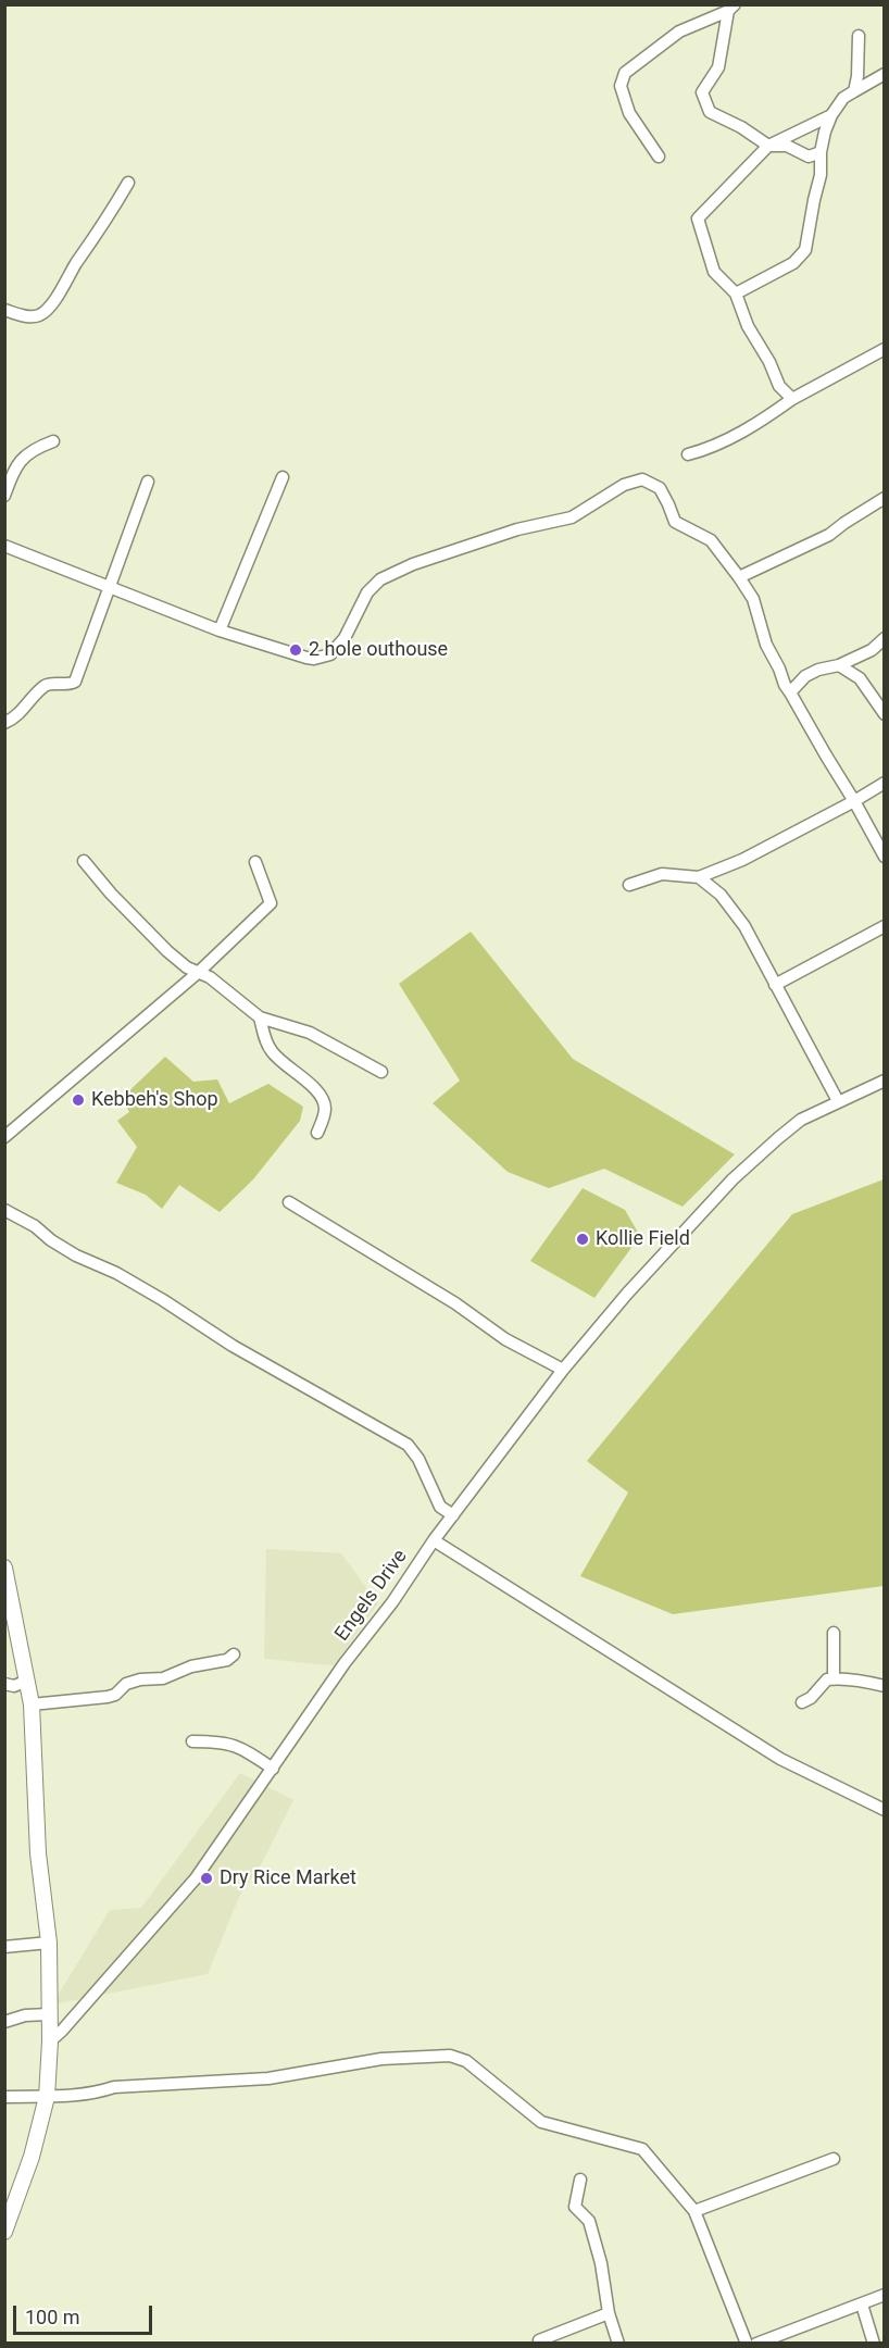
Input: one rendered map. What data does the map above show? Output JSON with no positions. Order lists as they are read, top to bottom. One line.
{"streets":{"street":["Engels Drive"]},"places":["2 hole outhouse","Kebbeh's Shop","Kollie Field","Dry Rice Market"],"scale_bar":"100 m"}
